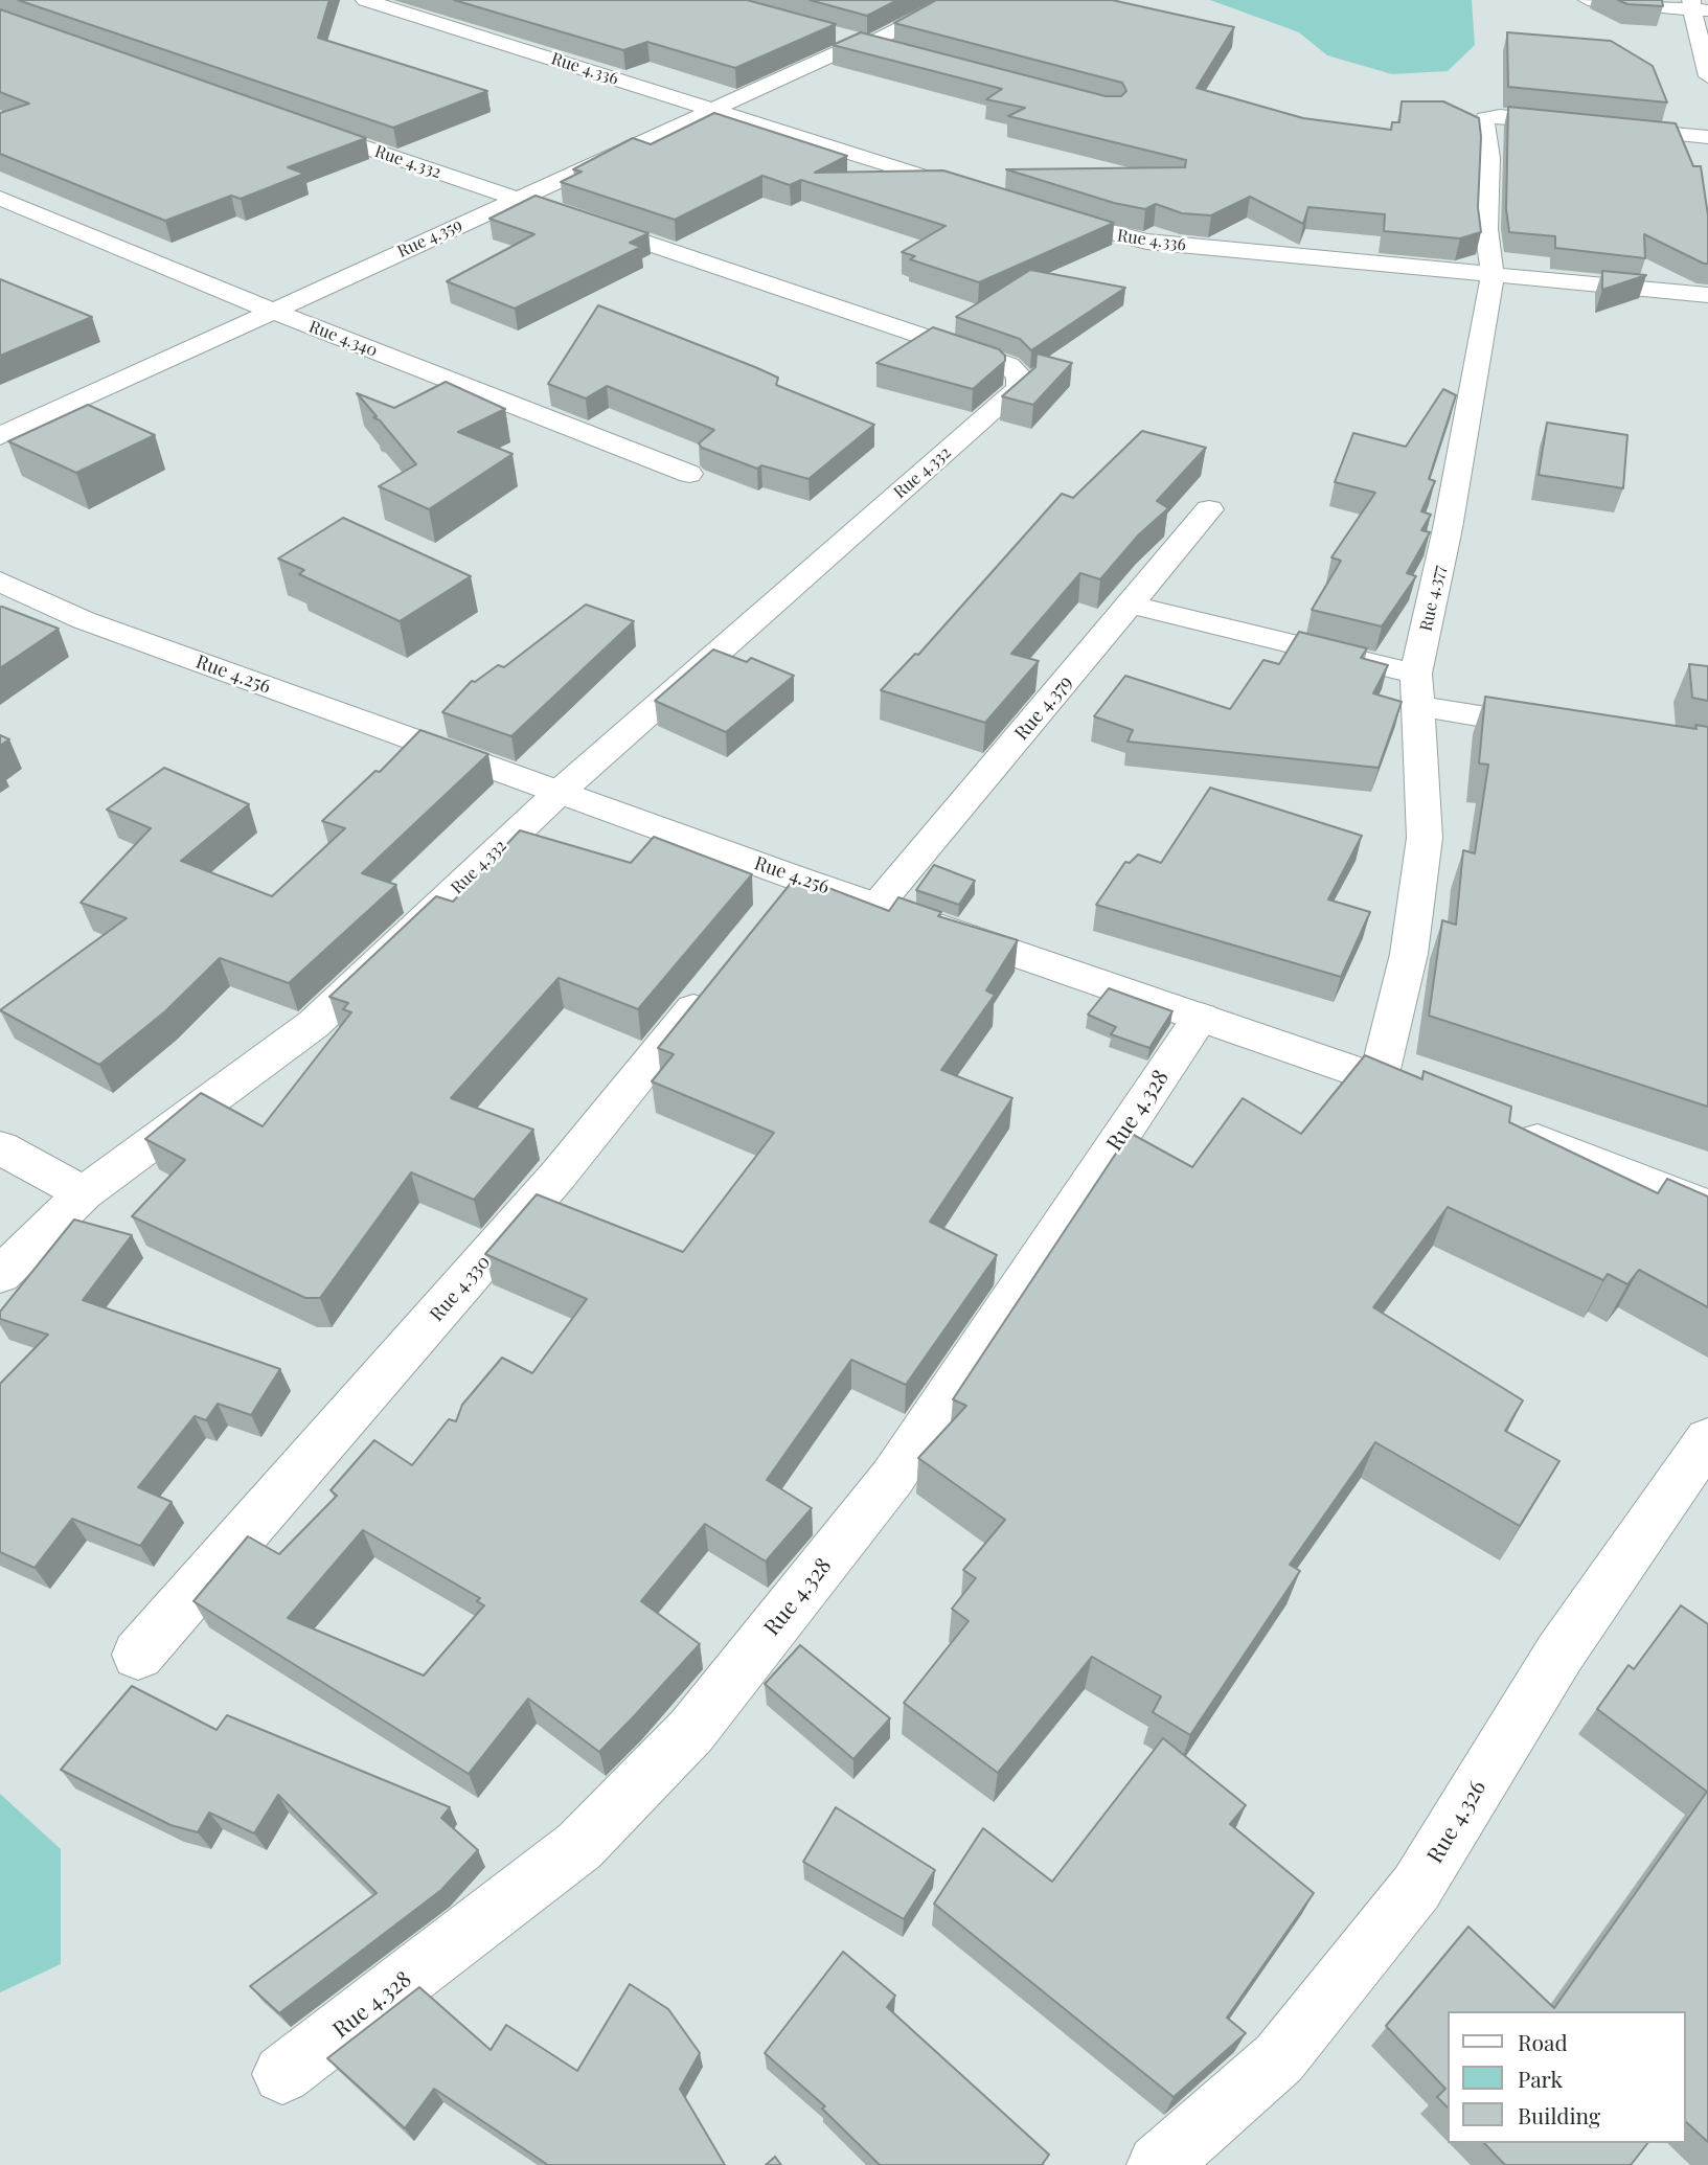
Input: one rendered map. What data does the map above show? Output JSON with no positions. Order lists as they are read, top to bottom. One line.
{"streets":{"street":["Rue 4.336","Rue 4.332","Rue 4.359","Rue 4.340","Rue 4.377","Rue 4.256","Rue 4.379","Rue 4.328","Rue 4.330","Rue 4.326"]},"crossings":[["Rue 4.336","Rue 4.359"],["Rue 4.336","Rue 4.377"],["Rue 4.332","Rue 4.359"],["Rue 4.332","Rue 4.256"],["Rue 4.359","Rue 4.340"],["Rue 4.377","Rue 4.256"],["Rue 4.256","Rue 4.379"],["Rue 4.256","Rue 4.328"]],"legend":["Road","Park","Building"]}
